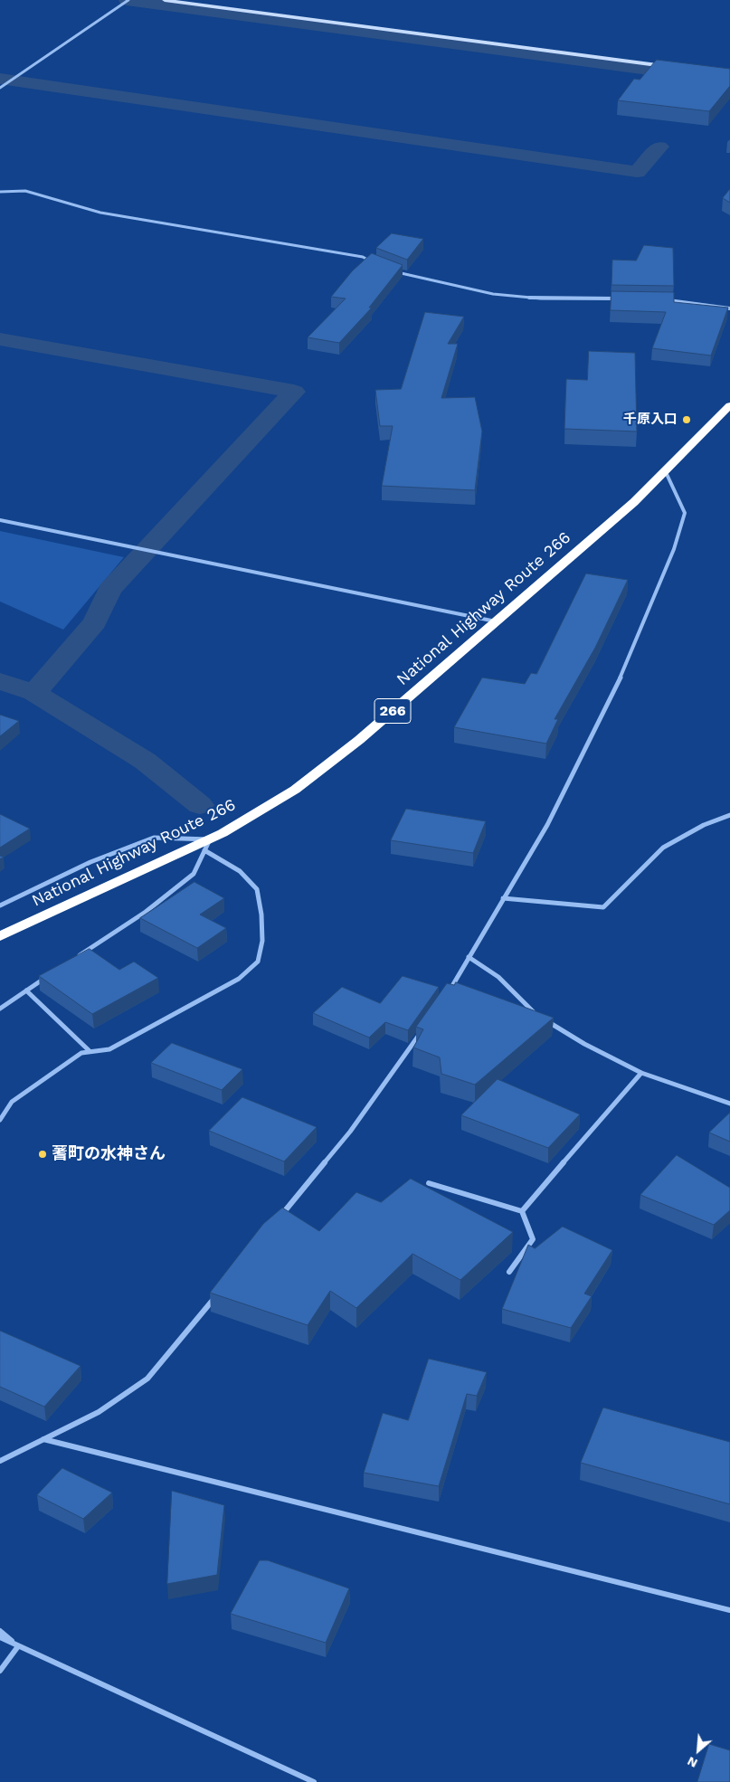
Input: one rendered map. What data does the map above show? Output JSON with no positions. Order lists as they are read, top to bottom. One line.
{"streets":{"highway":["National Highway Route 266","266"]},"places":["千原入口","蓍町の水神さん"],"north":"bottom left"}
